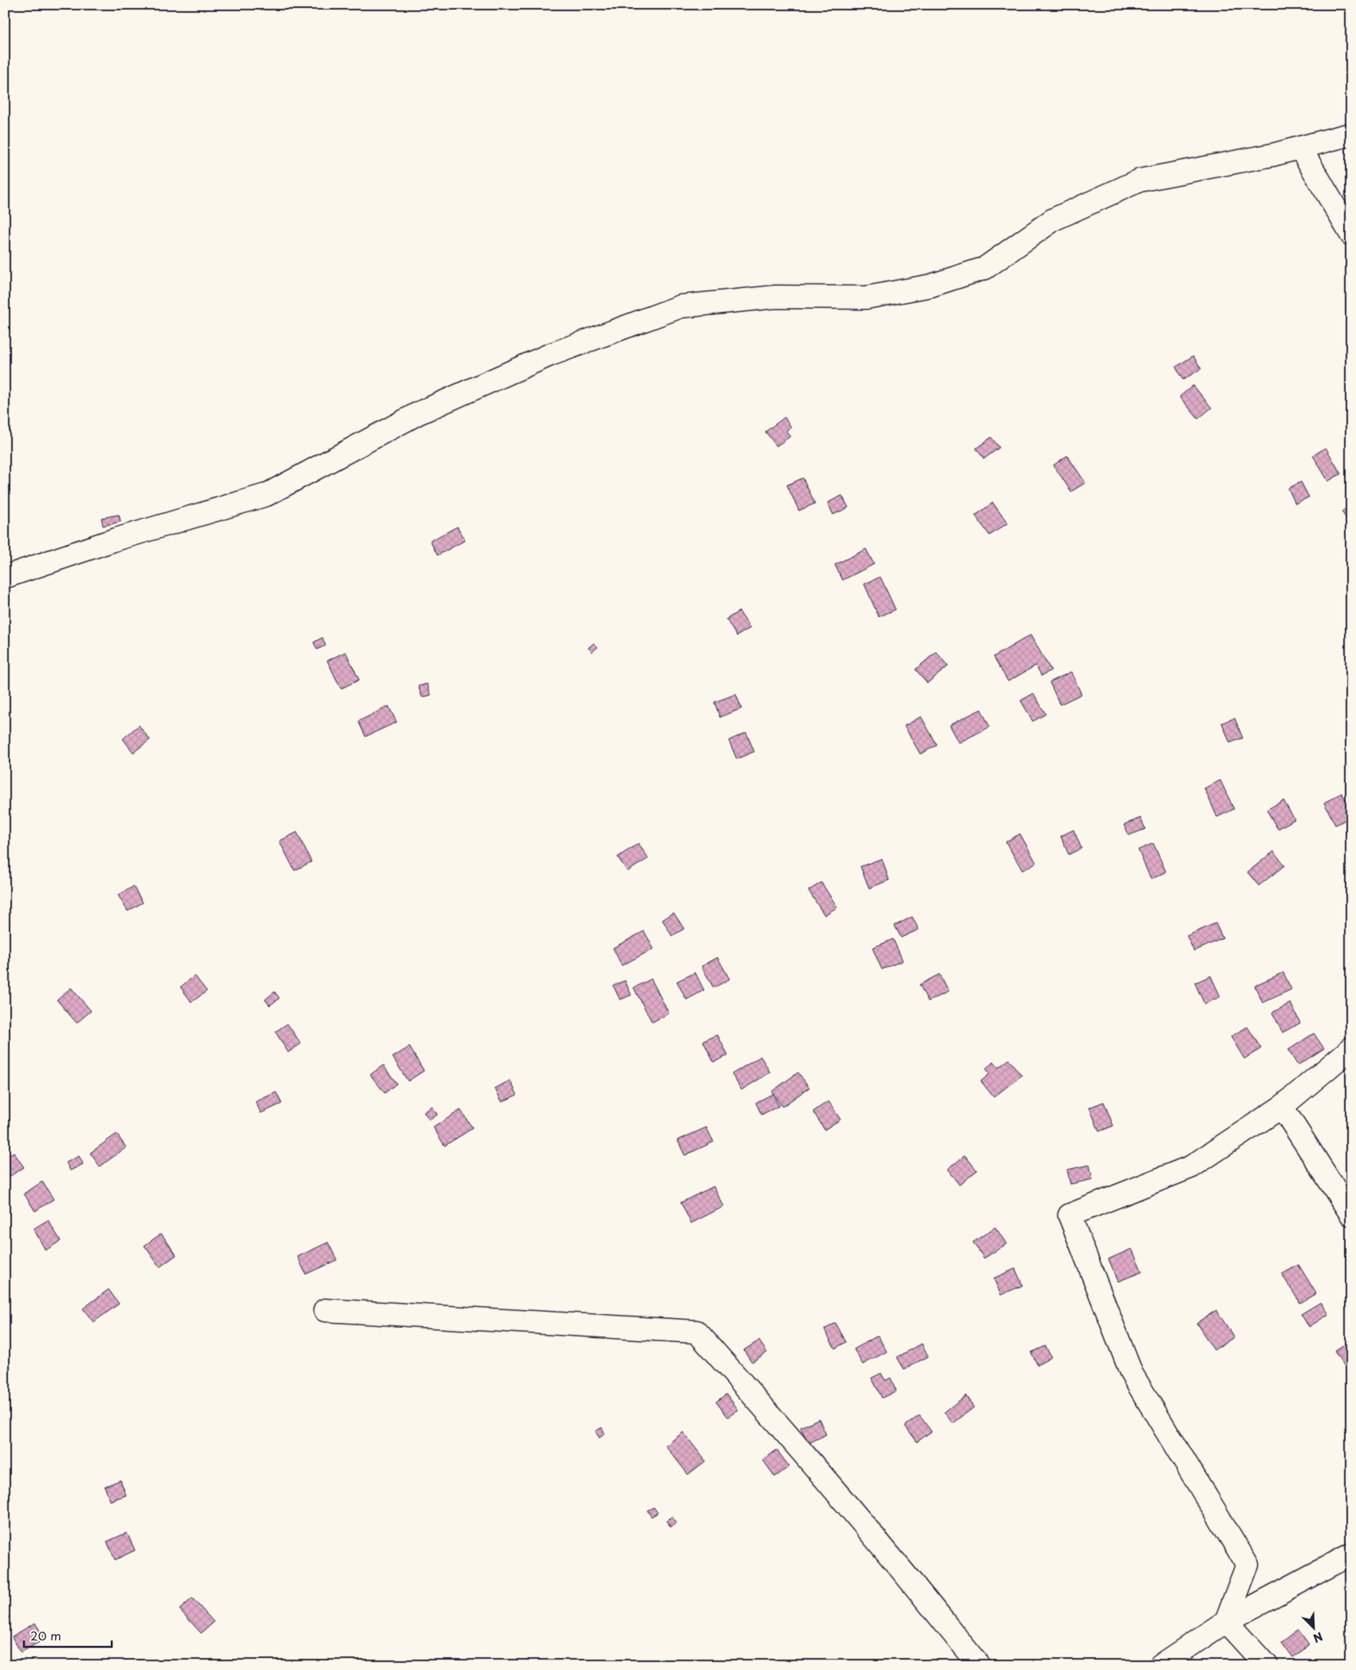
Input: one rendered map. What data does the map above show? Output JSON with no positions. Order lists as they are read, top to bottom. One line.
{"scale_bar":"20 m","north":"bottom right"}
